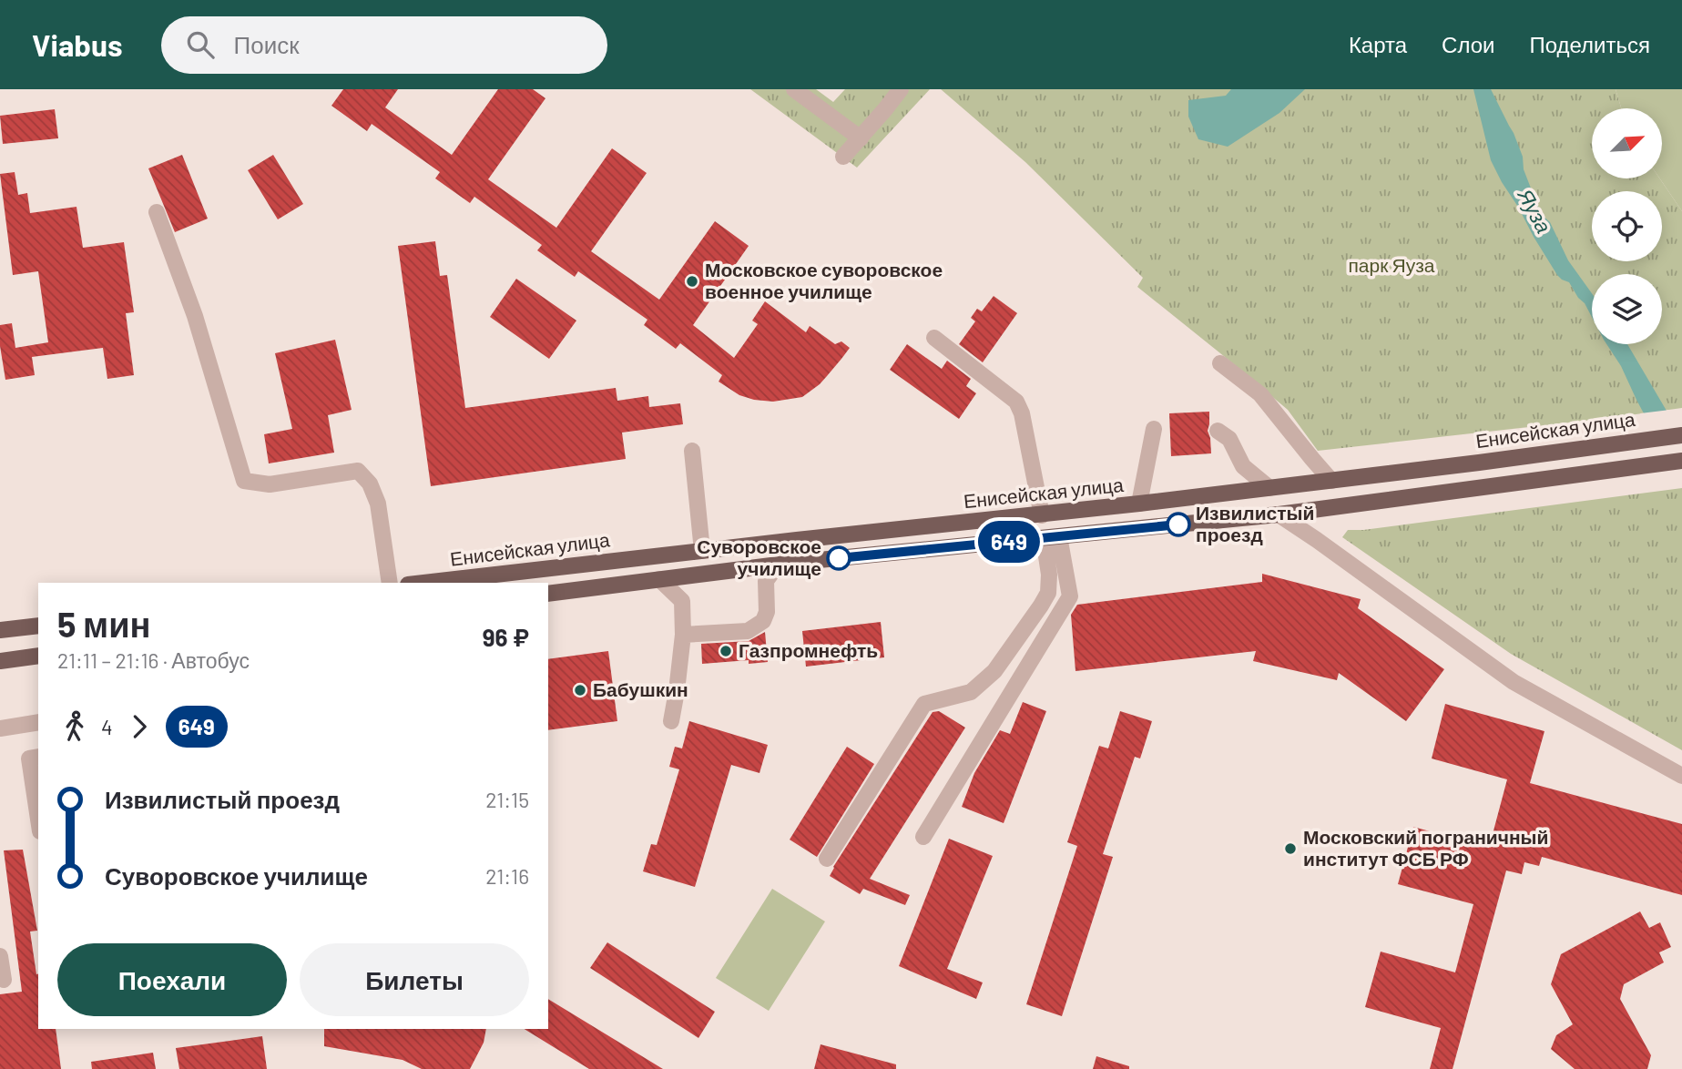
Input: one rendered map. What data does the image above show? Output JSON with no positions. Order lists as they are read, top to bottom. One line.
{"streets":{"main road":["Енисейская улица"]},"water":["Яуза"],"parks":["парк Яуза"],"places":["Московское суворовское военное училище","Извилистый проезд","Суворовское училище","Газпромнефть","Бабушкин","Московский пограничный институт ФСБ РФ"],"lines":["bus line 649"],"north":"top right","page":{"header":"Viabus","search":"Поиск","nav":["Карта","Слои","Поделиться"],"on_map":"649","heading":["5 мин","21:11 – 21:16 · Автобус","96 ₽"],"legs":["4","649"],"list":[{"name":"Извилистый проезд","value":"21:15"},{"name":"Суворовское училище","value":"21:16"}],"buttons":["Поехали","Билеты"]}}
